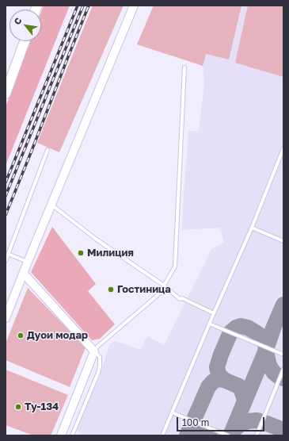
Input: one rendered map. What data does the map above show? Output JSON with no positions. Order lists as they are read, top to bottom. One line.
{"places":["Милиция","Гостиница","Дуои модар","Ту-134"],"scale_bar":"100 m","north":"top left"}
